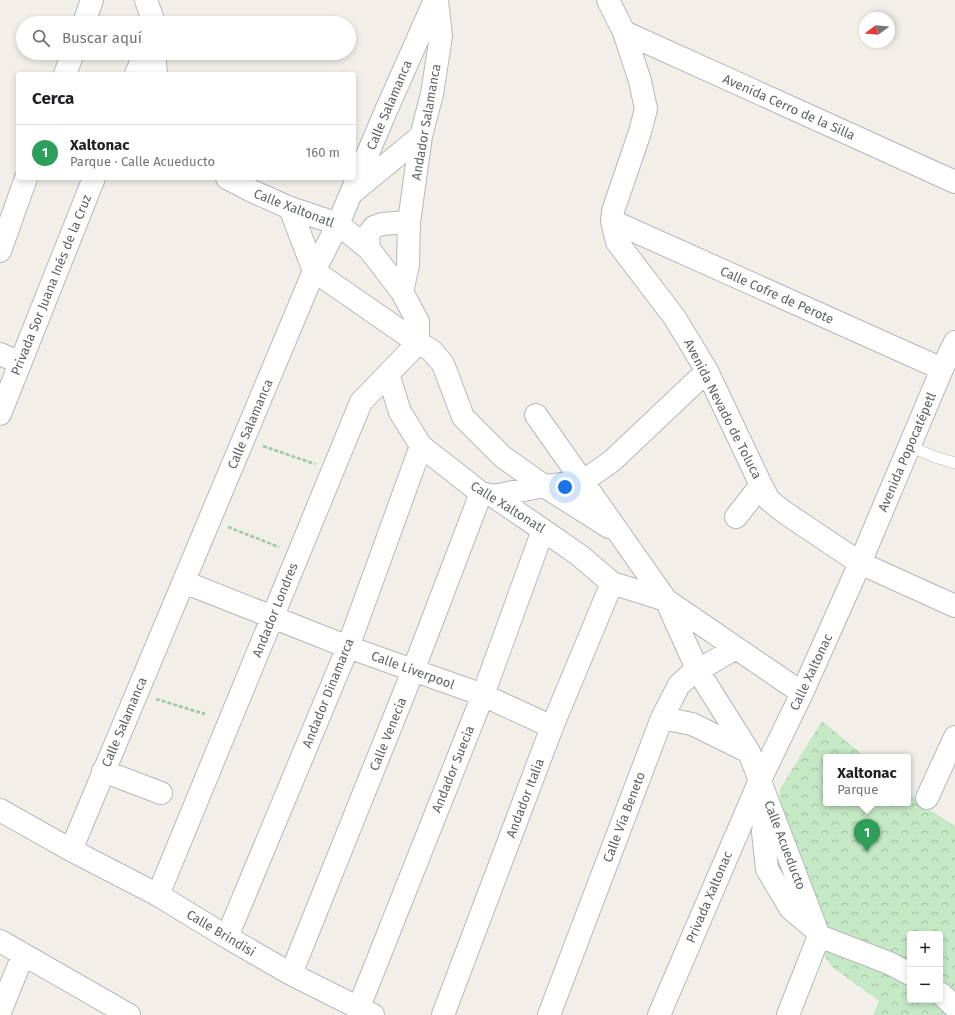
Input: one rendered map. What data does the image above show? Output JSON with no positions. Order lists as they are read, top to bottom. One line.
{"streets":{"street":["Calle Salamanca","Avenida Cerro de la Silla","Andador Salamanca","Calle Xaltonatl","Privada Sor Juana Inés de la Cruz","Calle Cofre de Perote","Avenida Nevado de Toluca","Avenida Popocatépetl","Andador Londres","Calle Liverpool","Calle Xaltonac","Andador Dinamarca","Calle Venecia","Andador Suecia","Andador Italia","Calle Vía Beneto","Calle Acueducto","Privada Xaltonac","Calle Brindisi"]},"crossings":[["Calle Salamanca","Andador Salamanca"],["Calle Salamanca","Calle Xaltonatl"],["Calle Salamanca","Calle Liverpool"],["Calle Salamanca","Calle Brindisi"],["Avenida Cerro de la Silla","Avenida Nevado de Toluca"],["Andador Salamanca","Calle Xaltonatl"],["Calle Xaltonatl","Andador Londres"],["Calle Xaltonatl","Calle Xaltonac"],["Calle Xaltonatl","Andador Dinamarca"],["Calle Xaltonatl","Calle Venecia"],["Calle Xaltonatl","Andador Suecia"],["Calle Xaltonatl","Andador Italia"],["Calle Xaltonatl","Calle Vía Beneto"],["Calle Xaltonatl","Calle Acueducto"],["Calle Cofre de Perote","Avenida Nevado de Toluca"],["Calle Cofre de Perote","Avenida Popocatépetl"],["Avenida Nevado de Toluca","Avenida Popocatépetl"],["Avenida Nevado de Toluca","Calle Xaltonac"],["Avenida Popocatépetl","Calle Xaltonac"],["Andador Londres","Calle Liverpool"],["Andador Londres","Calle Brindisi"],["Calle Liverpool","Andador Dinamarca"],["Calle Liverpool","Calle Venecia"],["Calle Liverpool","Andador Suecia"],["Calle Liverpool","Andador Italia"],["Calle Xaltonac","Calle Acueducto"],["Calle Xaltonac","Privada Xaltonac"],["Andador Dinamarca","Calle Brindisi"],["Calle Venecia","Calle Brindisi"],["Andador Suecia","Calle Brindisi"],["Calle Vía Beneto","Calle Acueducto"],["Calle Acueducto","Privada Xaltonac"]],"north":"left","page":{"search":"Buscar aquí","heading":"Cerca","list":[{"mark":"1","name":"Xaltonac","note":"Parque · Calle Acueducto","value":"160 m"}],"popup":["Xaltonac","Parque"],"pins":"1","map_buttons":["+","−"]}}
